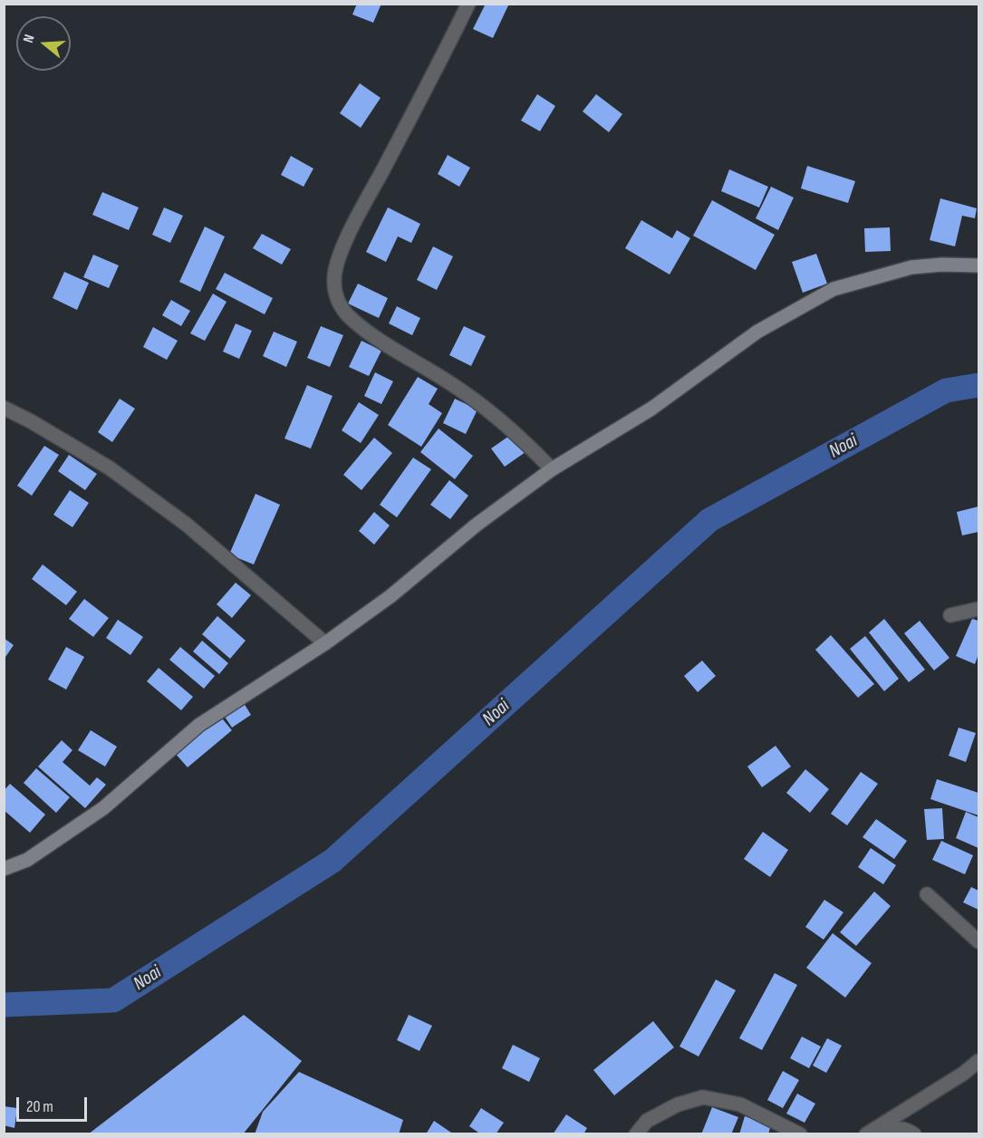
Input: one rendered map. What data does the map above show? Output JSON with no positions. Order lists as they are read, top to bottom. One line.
{"water":["Noai"],"scale_bar":"20 m","north":"left"}
